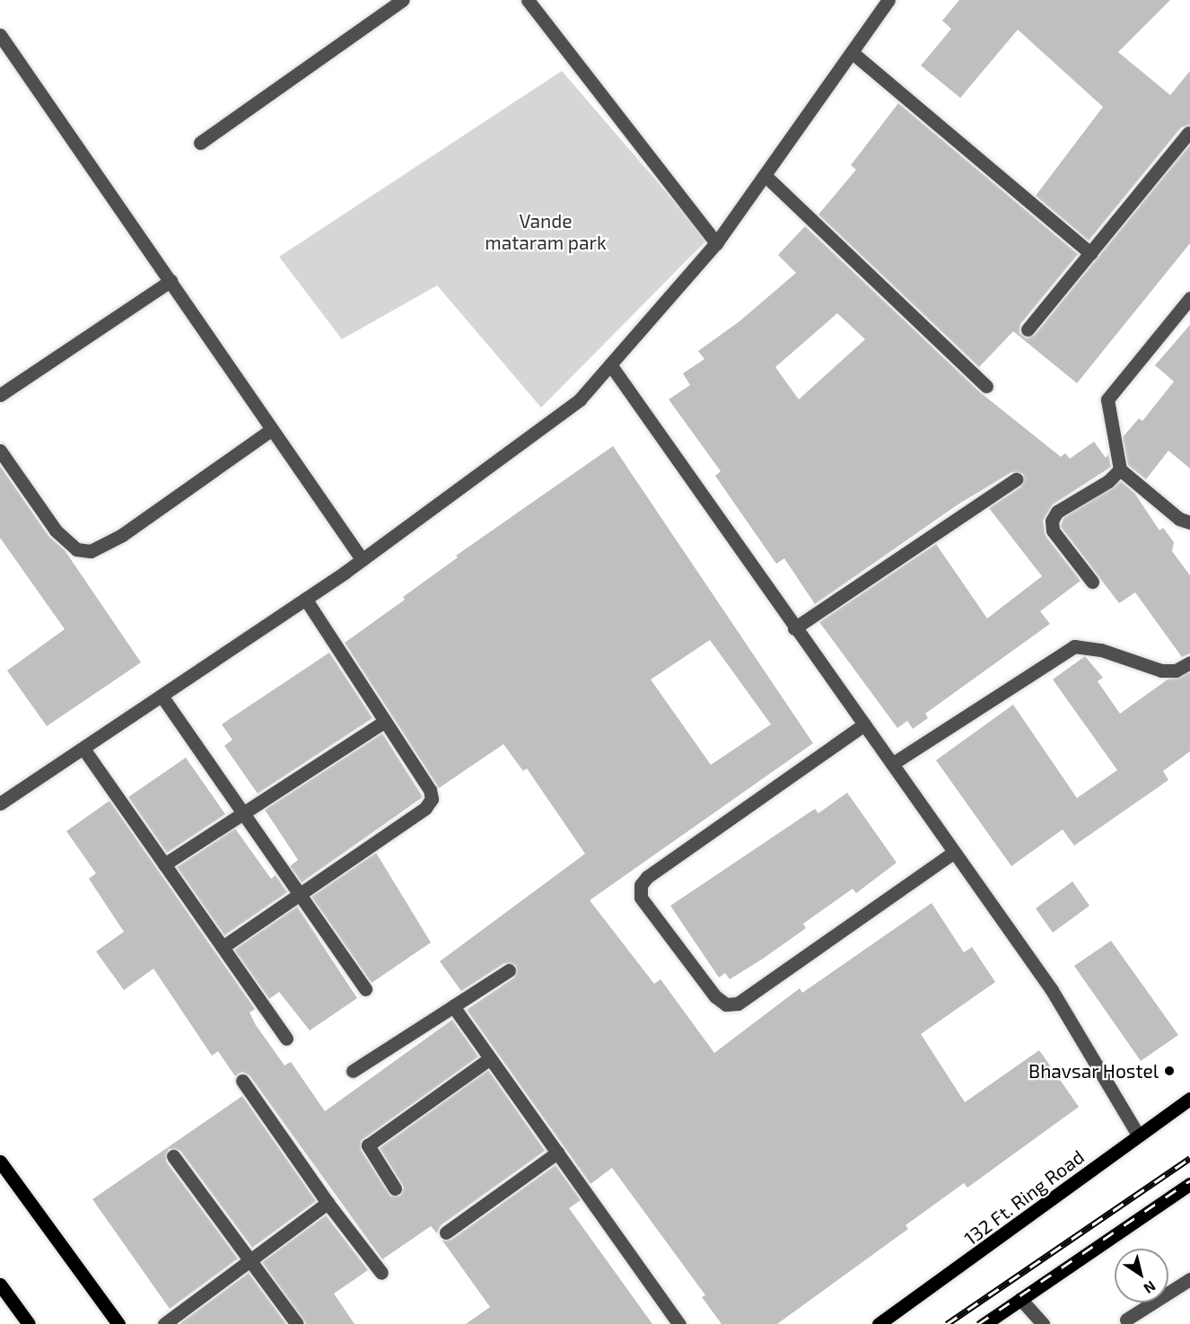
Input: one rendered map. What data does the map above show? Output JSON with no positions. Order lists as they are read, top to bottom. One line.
{"streets":{"main road":["132 Ft. Ring Road"]},"parks":["Vande mataram park"],"places":["Bhavsar Hostel"],"north":"bottom right"}
